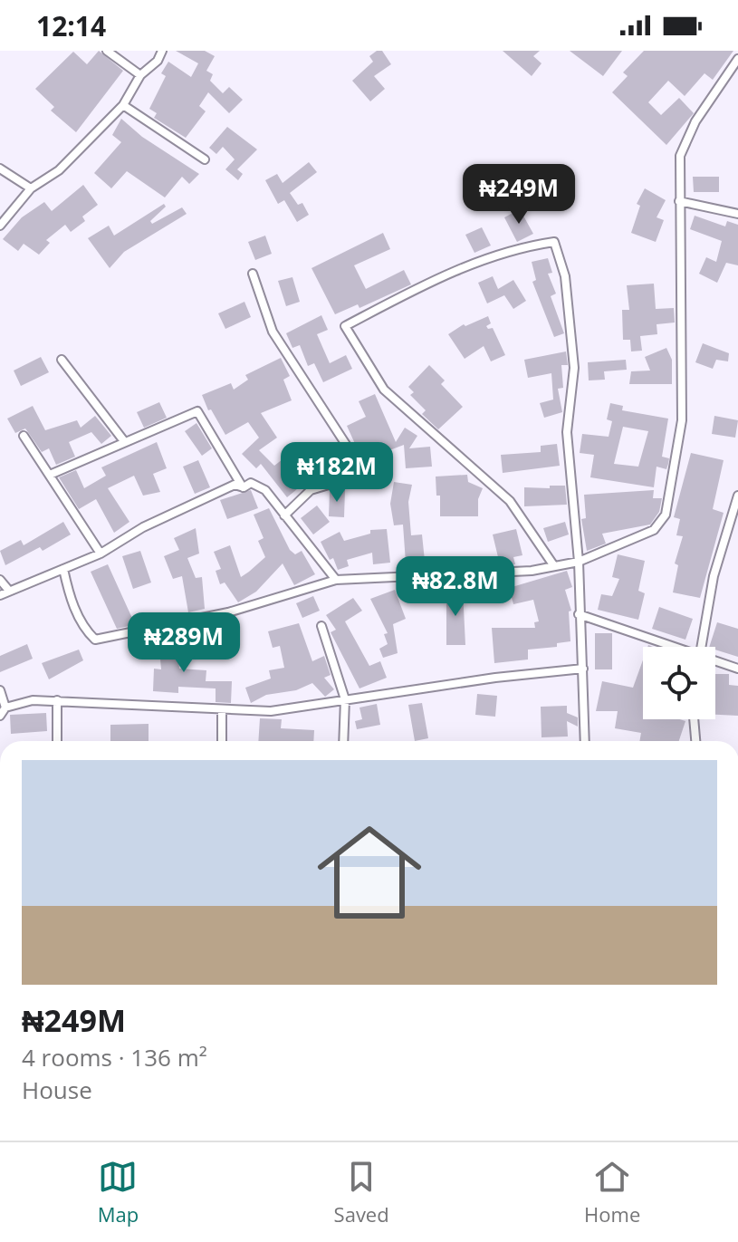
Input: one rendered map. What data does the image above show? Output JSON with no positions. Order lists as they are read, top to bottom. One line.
{"page":{"status":"12:14","price":["₦249M","₦182M","₦82.8M","₦289M"],"list":[{"name":"₦249M","note":"4 rooms · 136 m² · House"}],"tabs":["Map","Saved","Home"]}}
